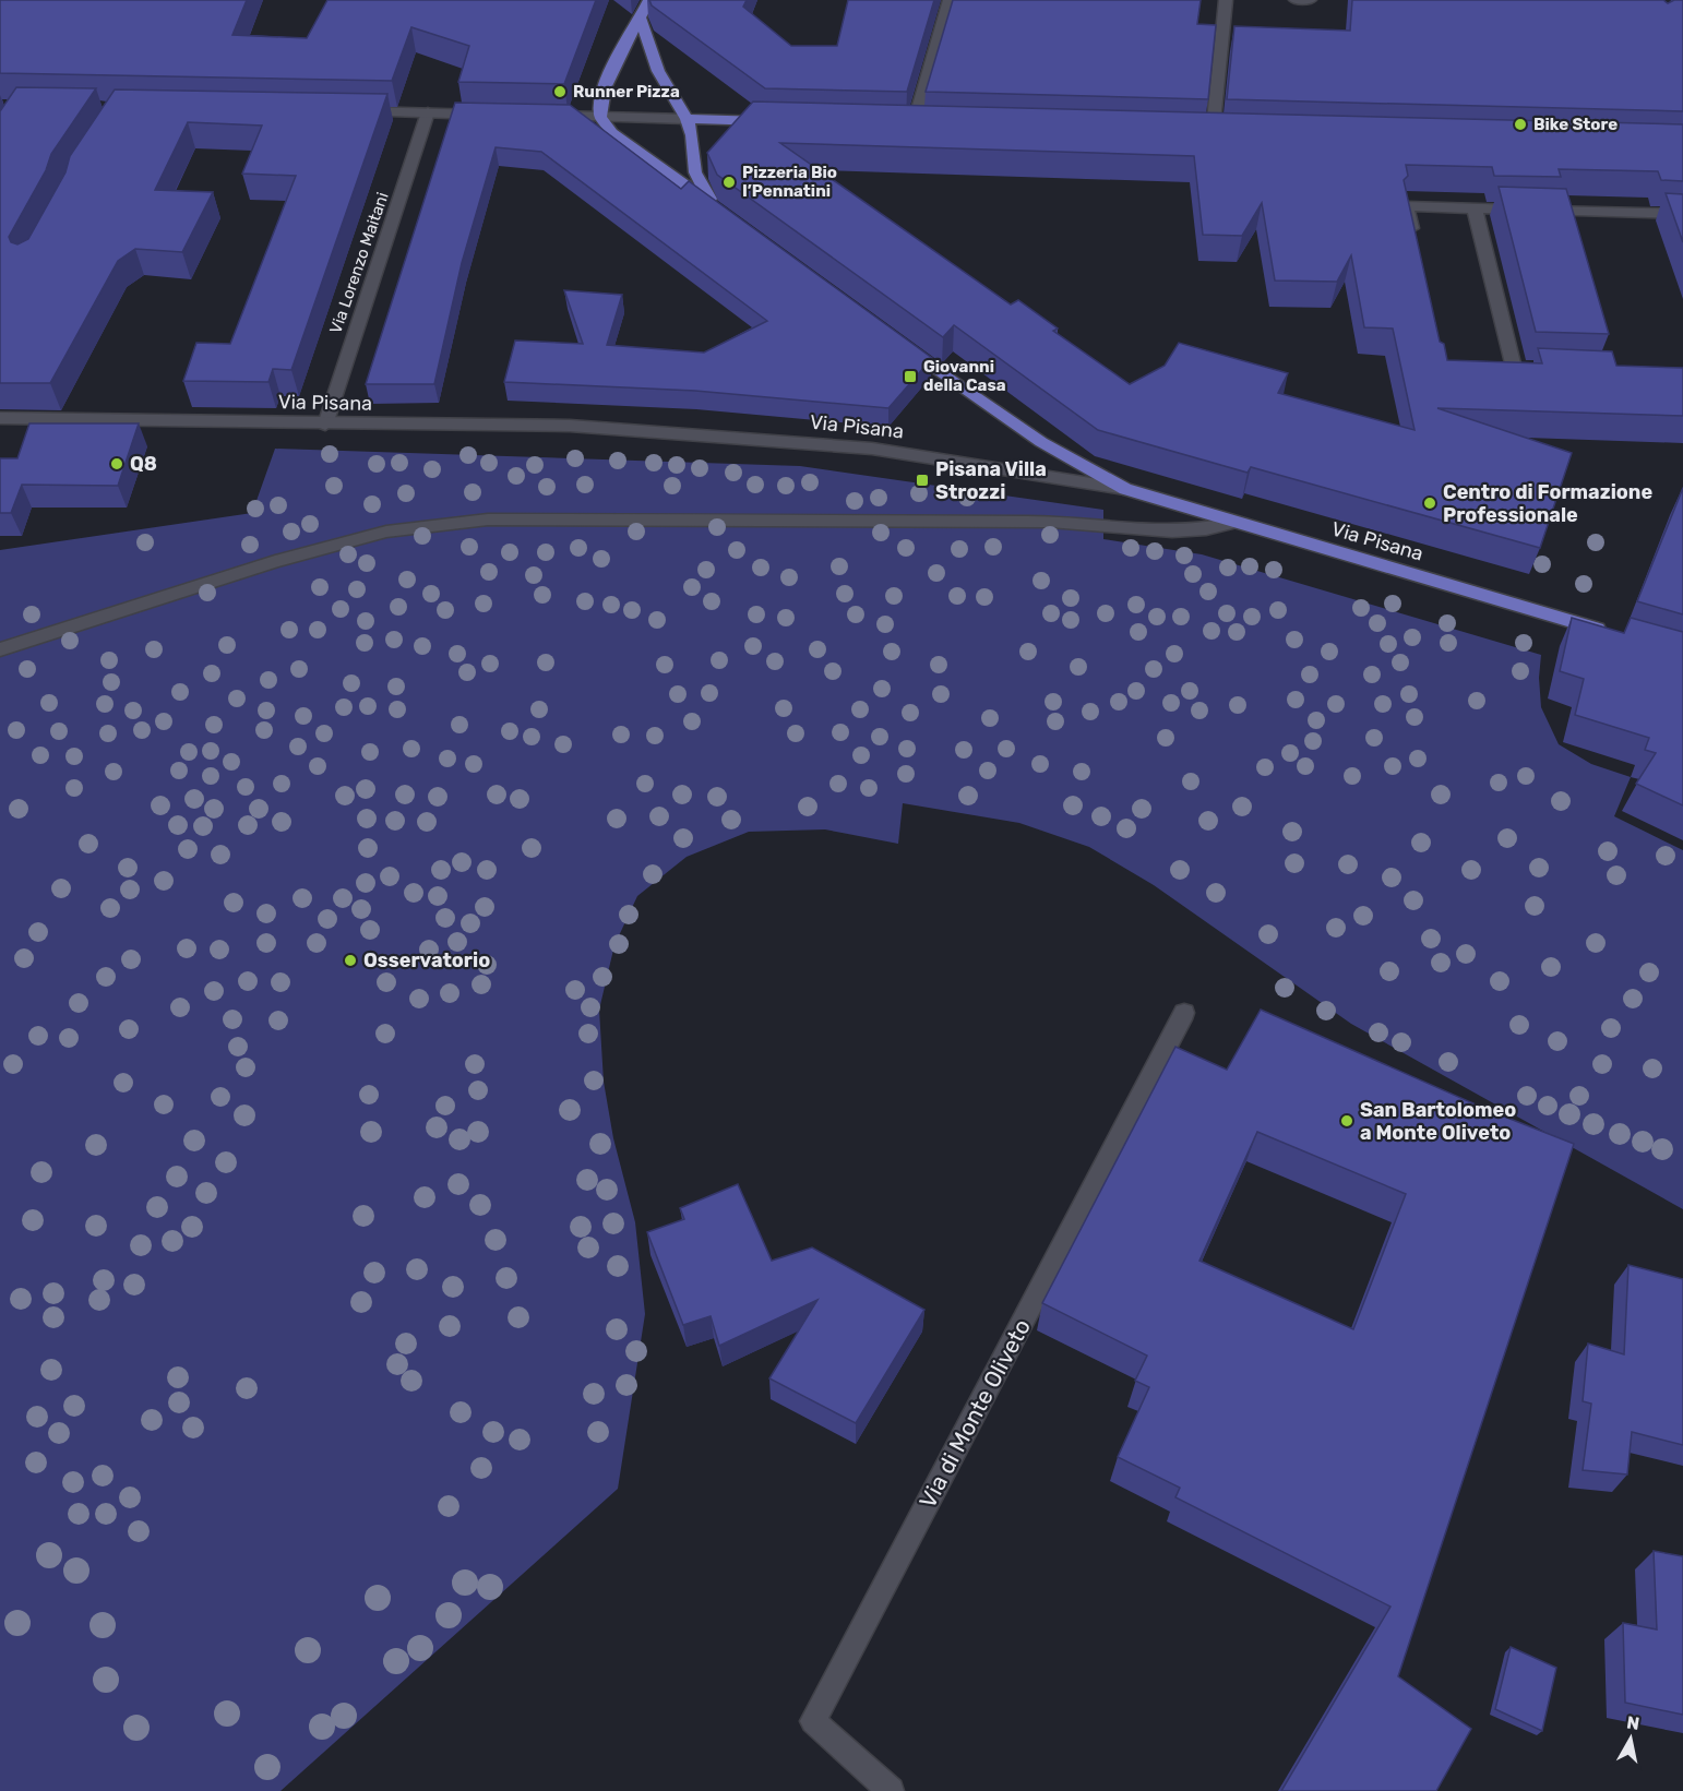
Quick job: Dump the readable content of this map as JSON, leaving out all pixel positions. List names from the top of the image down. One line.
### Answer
{"streets":{"main road":["Via Pisana"],"street":["Via Lorenzo Maitani","Via di Monte Oliveto"]},"crossings":[["Via Lorenzo Maitani","Via Pisana"]],"places":{"other":["Runner Pizza","Bike Store","Pizzeria Bio I’Pennatini","Q8","Centro di Formazione Professionale","Osservatorio","San Bartolomeo a Monte Oliveto"],"transit":["Giovanni della Casa","Pisana Villa Strozzi"]},"north":"top"}
